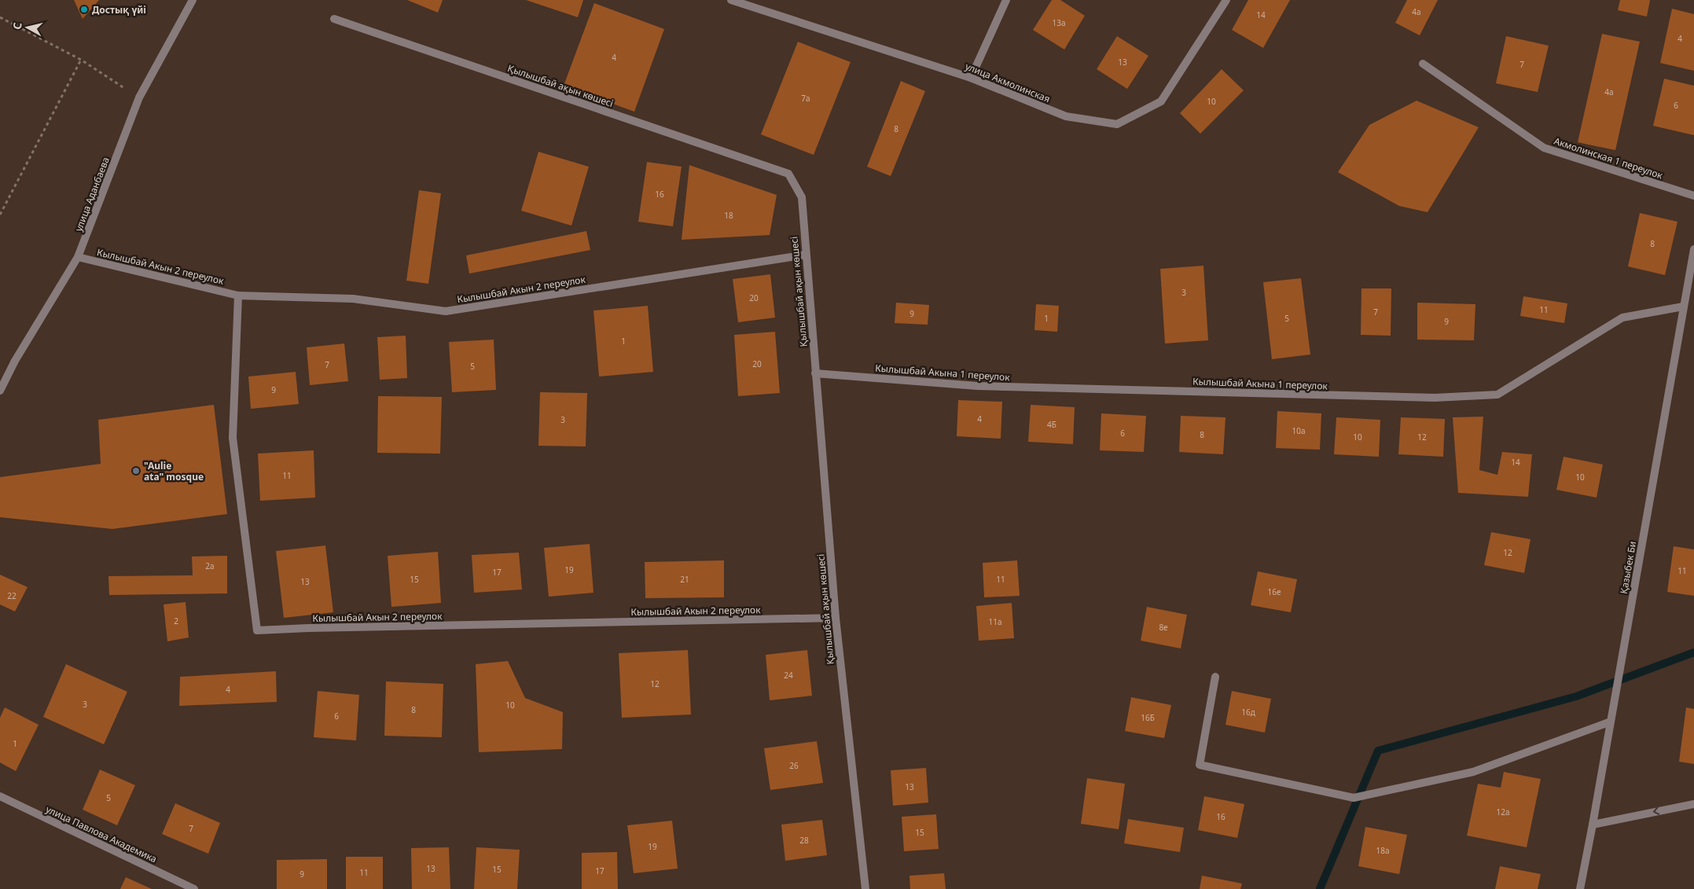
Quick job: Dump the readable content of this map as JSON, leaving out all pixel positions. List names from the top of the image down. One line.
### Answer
{"streets":{"street":["улица Акмолинская","Қылышбай ақын көшесі","Акмолинская 1 переулок","улица Аданбаева","Кылышбай Акын 2 переулок","Кылышбай Акына 1 переулок","Қазыбек Би","улица Павлова Академика"]},"crossings":[["Қылышбай ақын көшесі","Кылышбай Акын 2 переулок"],["Қылышбай ақын көшесі","Кылышбай Акына 1 переулок"],["улица Аданбаева","Кылышбай Акын 2 переулок"],["Кылышбай Акына 1 переулок","Қазыбек Би"]],"places":["Достық үйі","\"Aulie ata\" mosque"],"house_numbers":["4а","14","13а","4","4","13","7","4а","7а","10","6","8","16","18","8","3","20","11","7","9","1","5","9","1","20","7","5","9","4","3","4Б","10а","6","8","10","12","14","11","10","12","2а","19","11","17","15","21","11","13","16е","22","2","11а","8е","24","12","4","3","10","8","16д","6","16Б","1","26","13","5","12а","16","7","15","28","19","18а","13","15","17","11","9"],"north":"left"}
